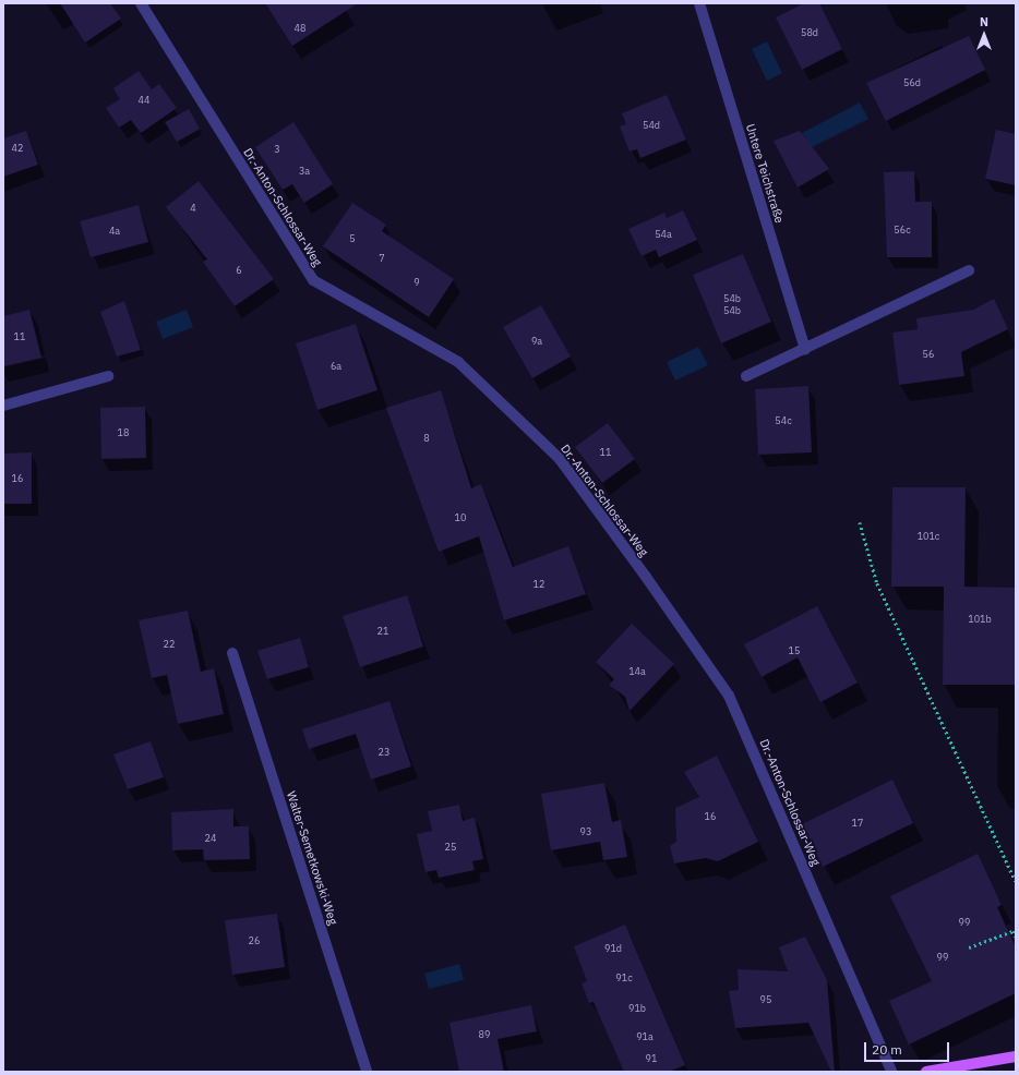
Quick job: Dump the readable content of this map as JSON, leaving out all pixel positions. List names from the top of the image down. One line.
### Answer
{"streets":{"street":["Untere Teichstraße","Dr.-Anton-Schlossar-Weg","Walter-Semetkowski-Weg"]},"house_numbers":["48","58d","56d","44","54d","42","3","3a","4","56c","4a","54a","5","7","6","9","54b","54b","11","9a","56","6a","54c","18","8","11","16","10","101c","12","101b","21","22","15","14a","23","16","17","93","24","25","99","26","91d","99","91c","95","91b","89","91a","91"],"scale_bar":"20 m","north":"top"}
